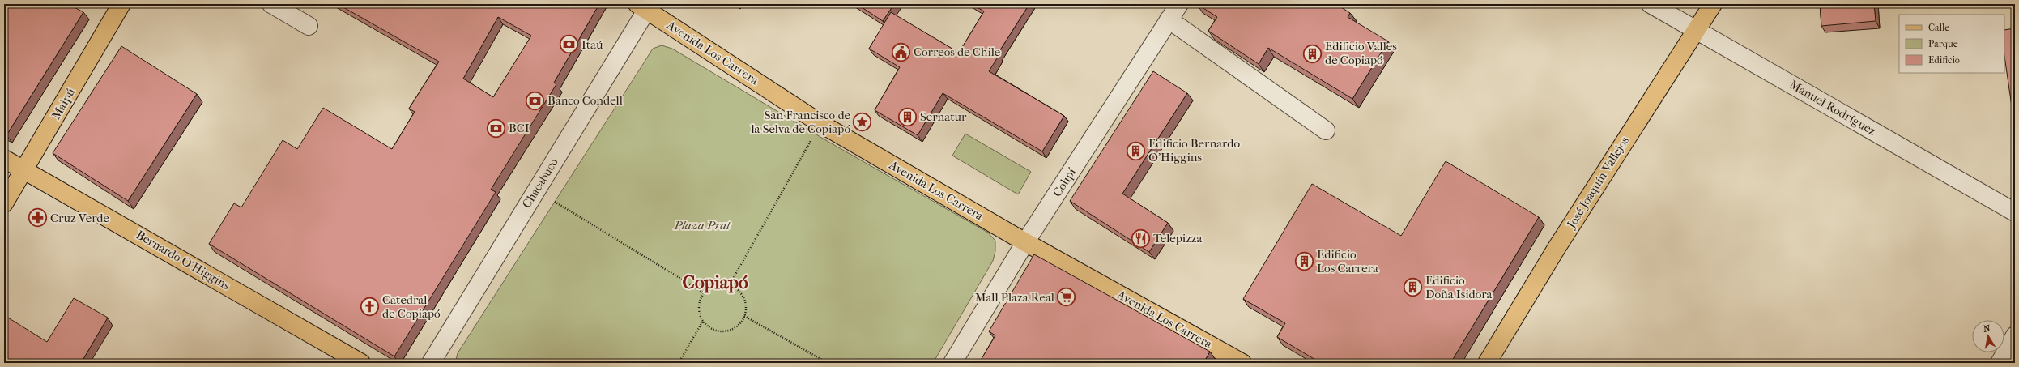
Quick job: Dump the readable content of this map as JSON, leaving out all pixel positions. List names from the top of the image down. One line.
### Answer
{"streets":{"main road":["Avenida Los Carrera","Maipú","José Joaquín Vallejos","Bernardo O'Higgins"],"street":["Manuel Rodríguez","Colipí","Chacabuco"]},"crossings":[["Avenida Los Carrera","Colipí"],["Avenida Los Carrera","Chacabuco"],["Maipú","Bernardo O'Higgins"],["Manuel Rodríguez","José Joaquín Vallejos"]],"districts":["Copiapó"],"parks":["Plaza Prat"],"places":{"bank":["Itaú","Banco Condell","BCI"],"public building":["Correos de Chile"],"building":["Edificio Valles de Copiapó","Sernatur","Edificio Bernardo O'Higgins","Edificio Los Carrera","Edificio Doña Isidora"],"place":["San Francisco de la Selva de Copiapó"],"pharmacy":["Cruz Verde"],"restaurant":["Telepizza"],"supermarket":["Mall Plaza Real"],"church":["Catedral de Copiapó"]},"legend":["Calle","Parque","Edificio"],"north":"top"}
